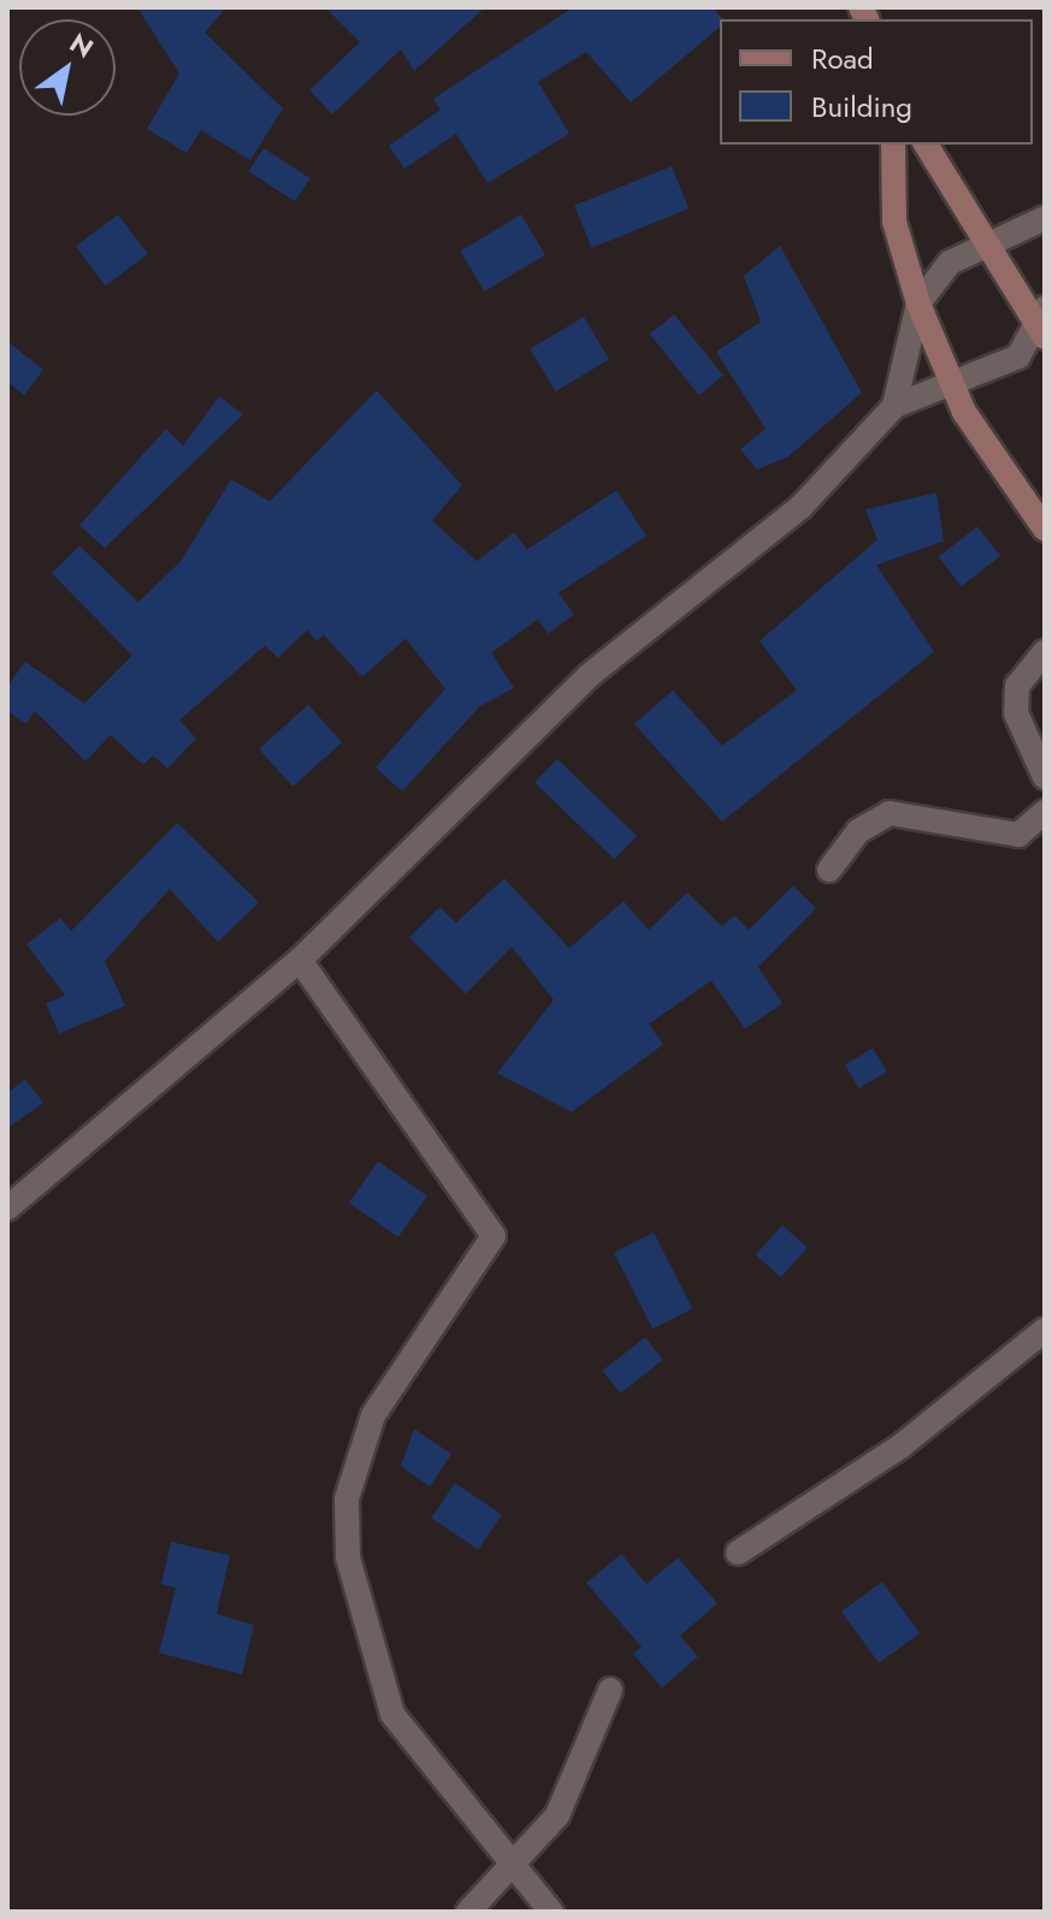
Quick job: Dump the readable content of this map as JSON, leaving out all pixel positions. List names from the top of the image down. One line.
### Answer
{"legend":["Road","Building"],"north":"top right"}
